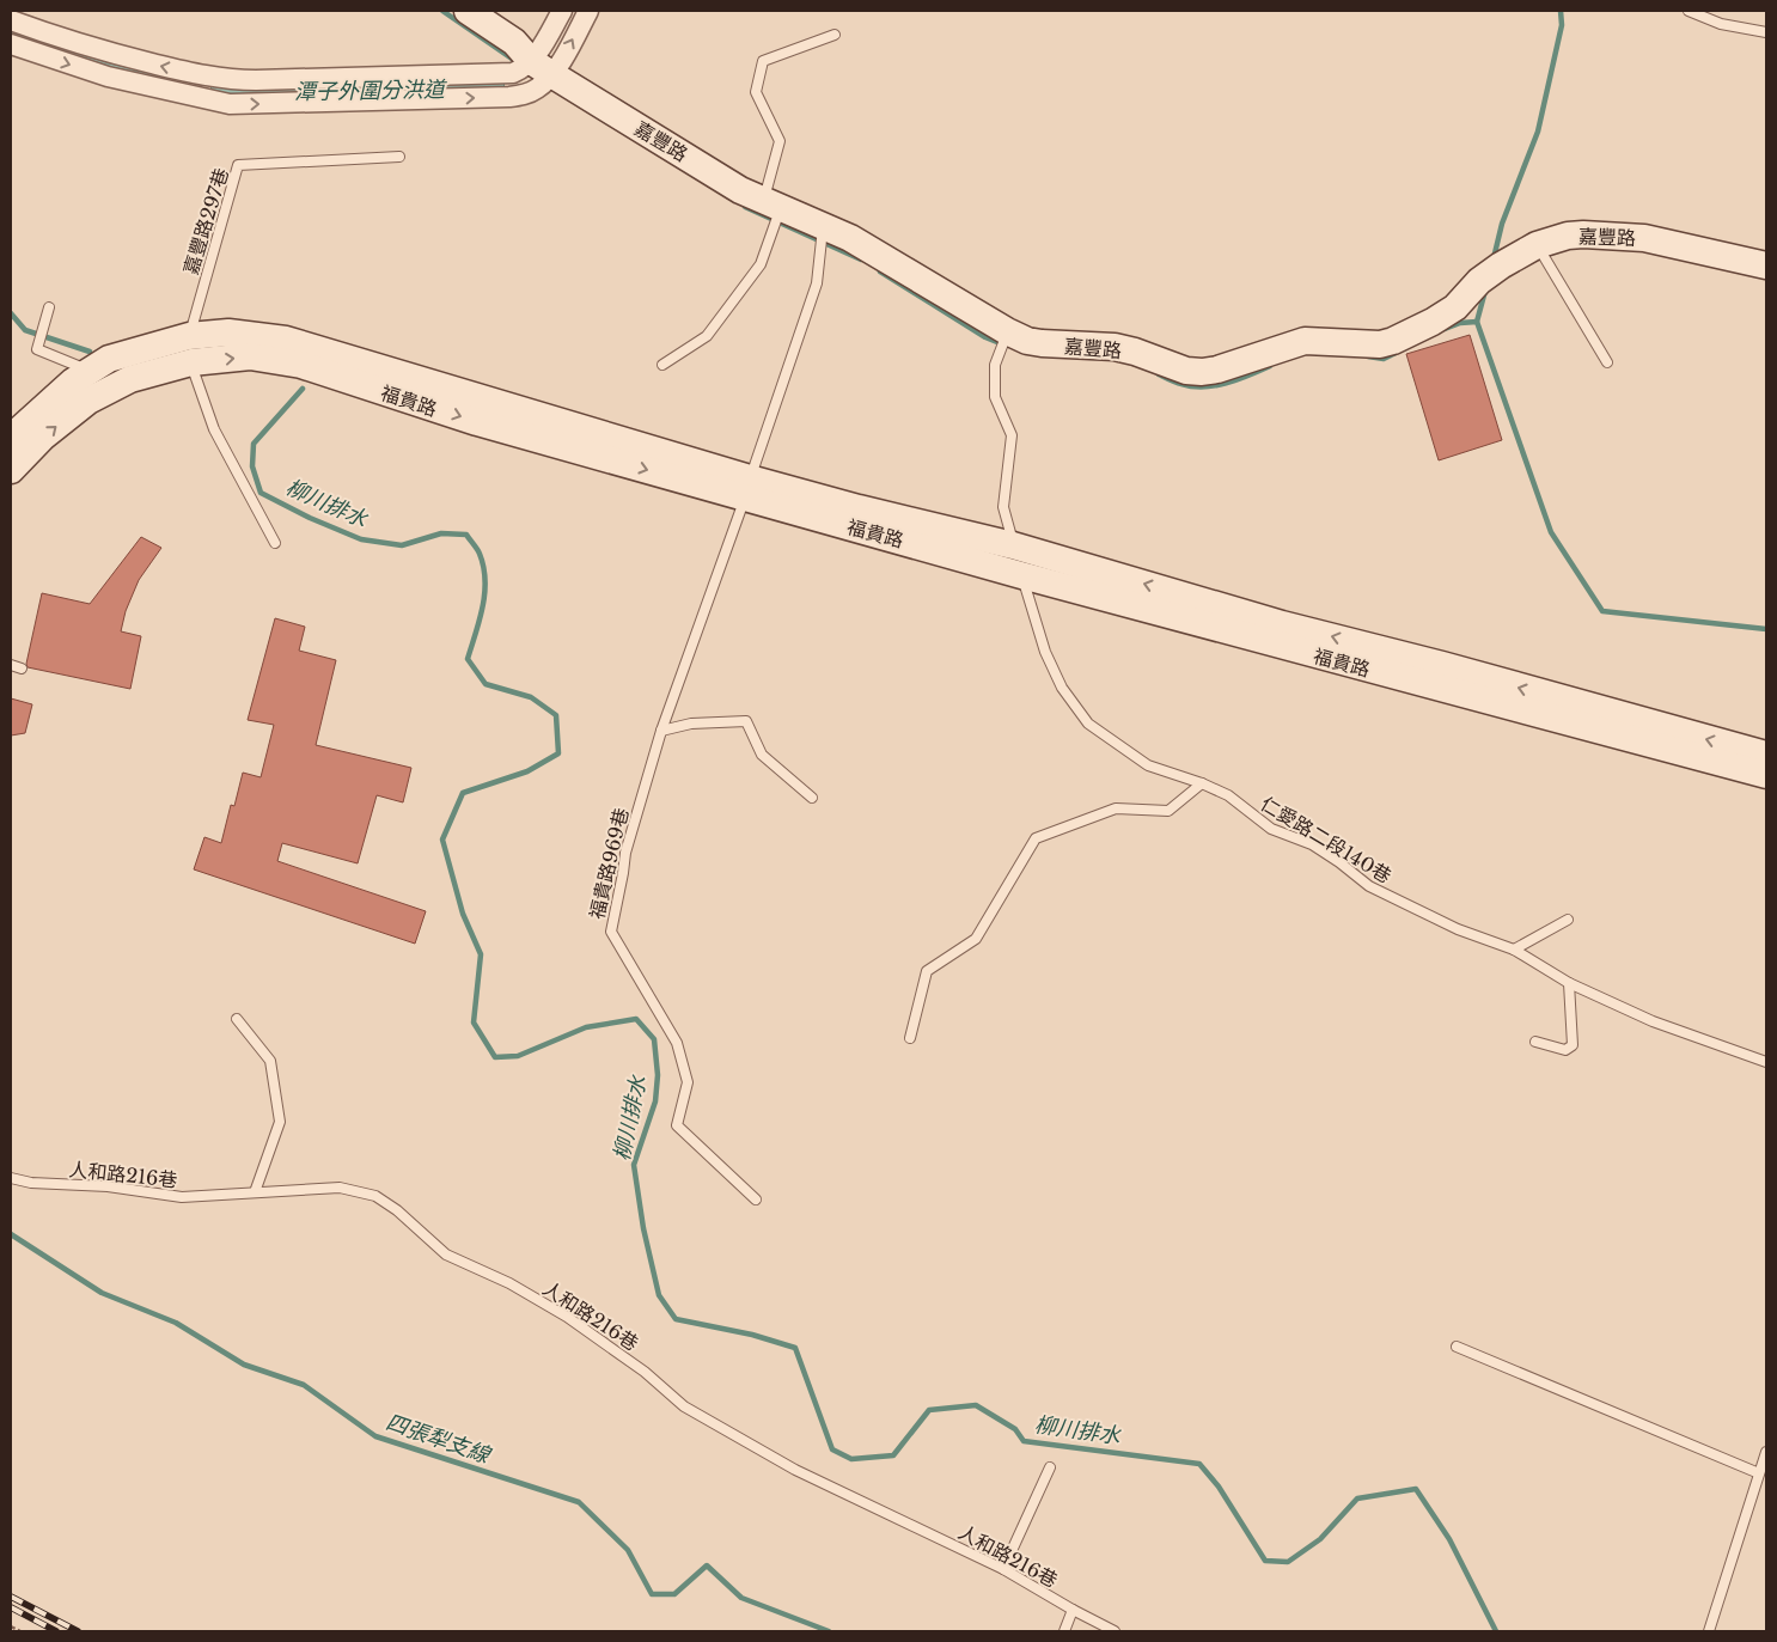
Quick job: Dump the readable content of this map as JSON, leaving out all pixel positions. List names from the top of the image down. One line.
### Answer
{"streets":{"street":["嘉豐路","福貴路"],"lane":["嘉豐路297巷","仁愛路二段140巷","福貴路969巷","人和路216巷"]},"crossings":[["嘉豐路","仁愛路二段140巷"],["嘉豐路","福貴路969巷"],["嘉豐路297巷","福貴路"],["福貴路","仁愛路二段140巷"],["福貴路","福貴路969巷"]],"water":["潭子外圍分洪道","柳川排水","四張犁支線"]}
